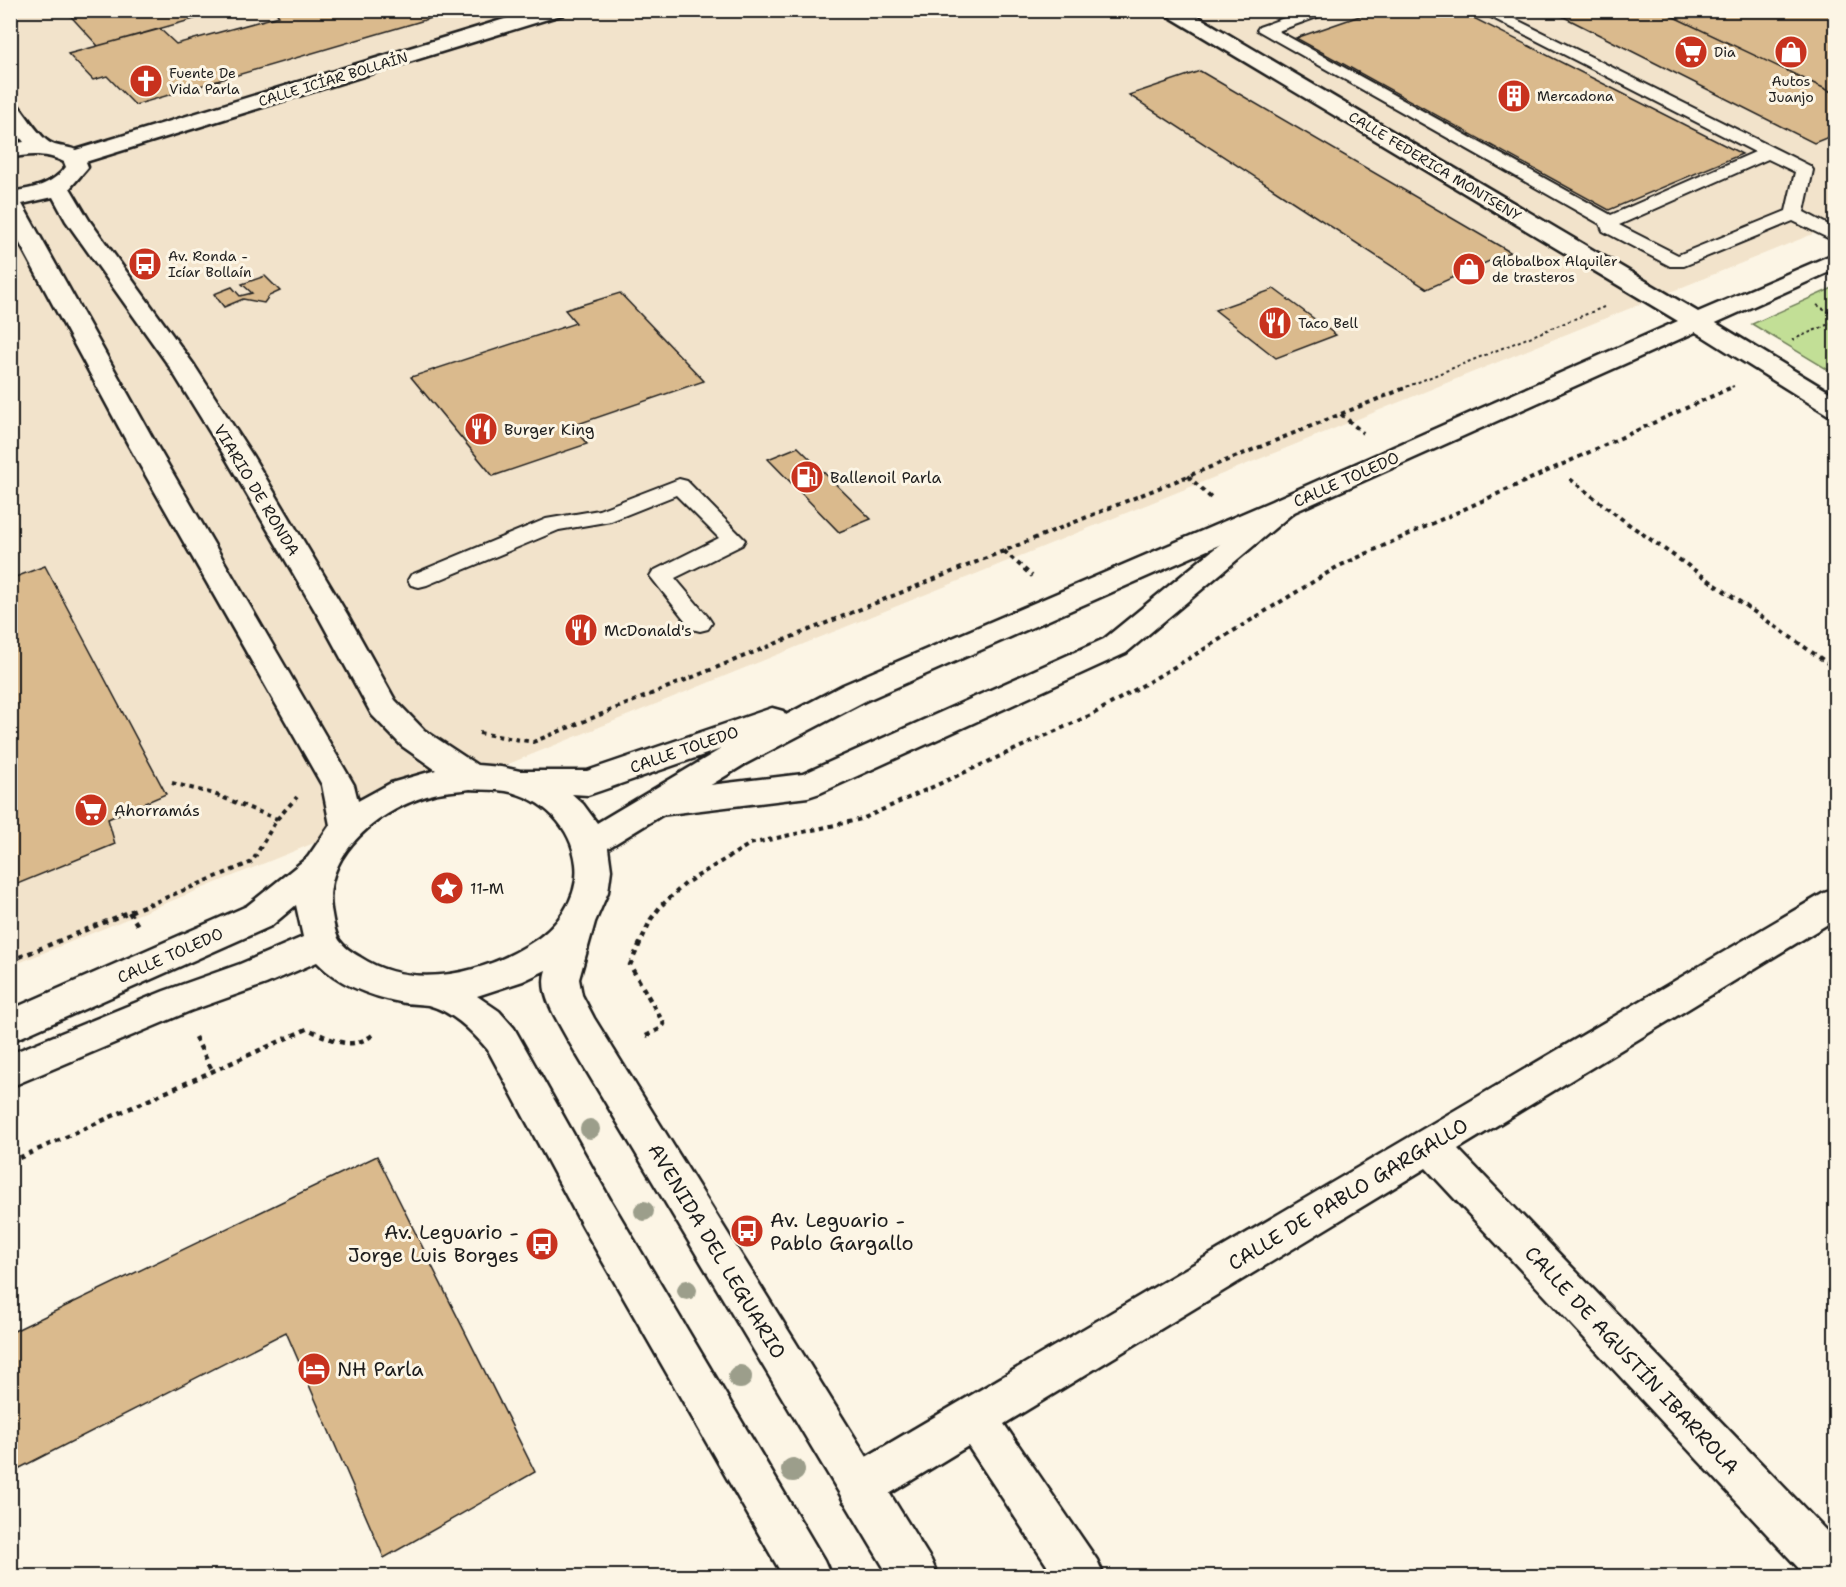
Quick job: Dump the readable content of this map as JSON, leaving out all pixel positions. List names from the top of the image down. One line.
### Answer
{"streets":{"street":["CALLE ICÍAR BOLLAÍN","CALLE FEDERICA MONTSENY","CALLE TOLEDO","VIARIO DE RONDA","CALLE DE PABLO GARGALLO","AVENIDA DEL LEGUARIO","CALLE DE AGUSTÍN IBARROLA"]},"crossings":[["CALLE FEDERICA MONTSENY","CALLE TOLEDO"],["CALLE DE PABLO GARGALLO","AVENIDA DEL LEGUARIO"],["CALLE DE PABLO GARGALLO","CALLE DE AGUSTÍN IBARROLA"]],"places":{"supermarket":["Dia","Ahorramás"],"shop":["Autos Juanjo","Globalbox Alquiler de trasteros"],"church":["Fuente De Vida Parla"],"building":["Mercadona"],"bus stop":["Av. Ronda - Icíar Bollaín","Av. Leguario - Pablo Gargallo","Av. Leguario - Jorge Luis Borges"],"restaurant":["Taco Bell","Burger King","McDonald's"],"fuel station":["Ballenoil Parla"],"place":["11-M"],"hotel":["NH Parla"]}}
